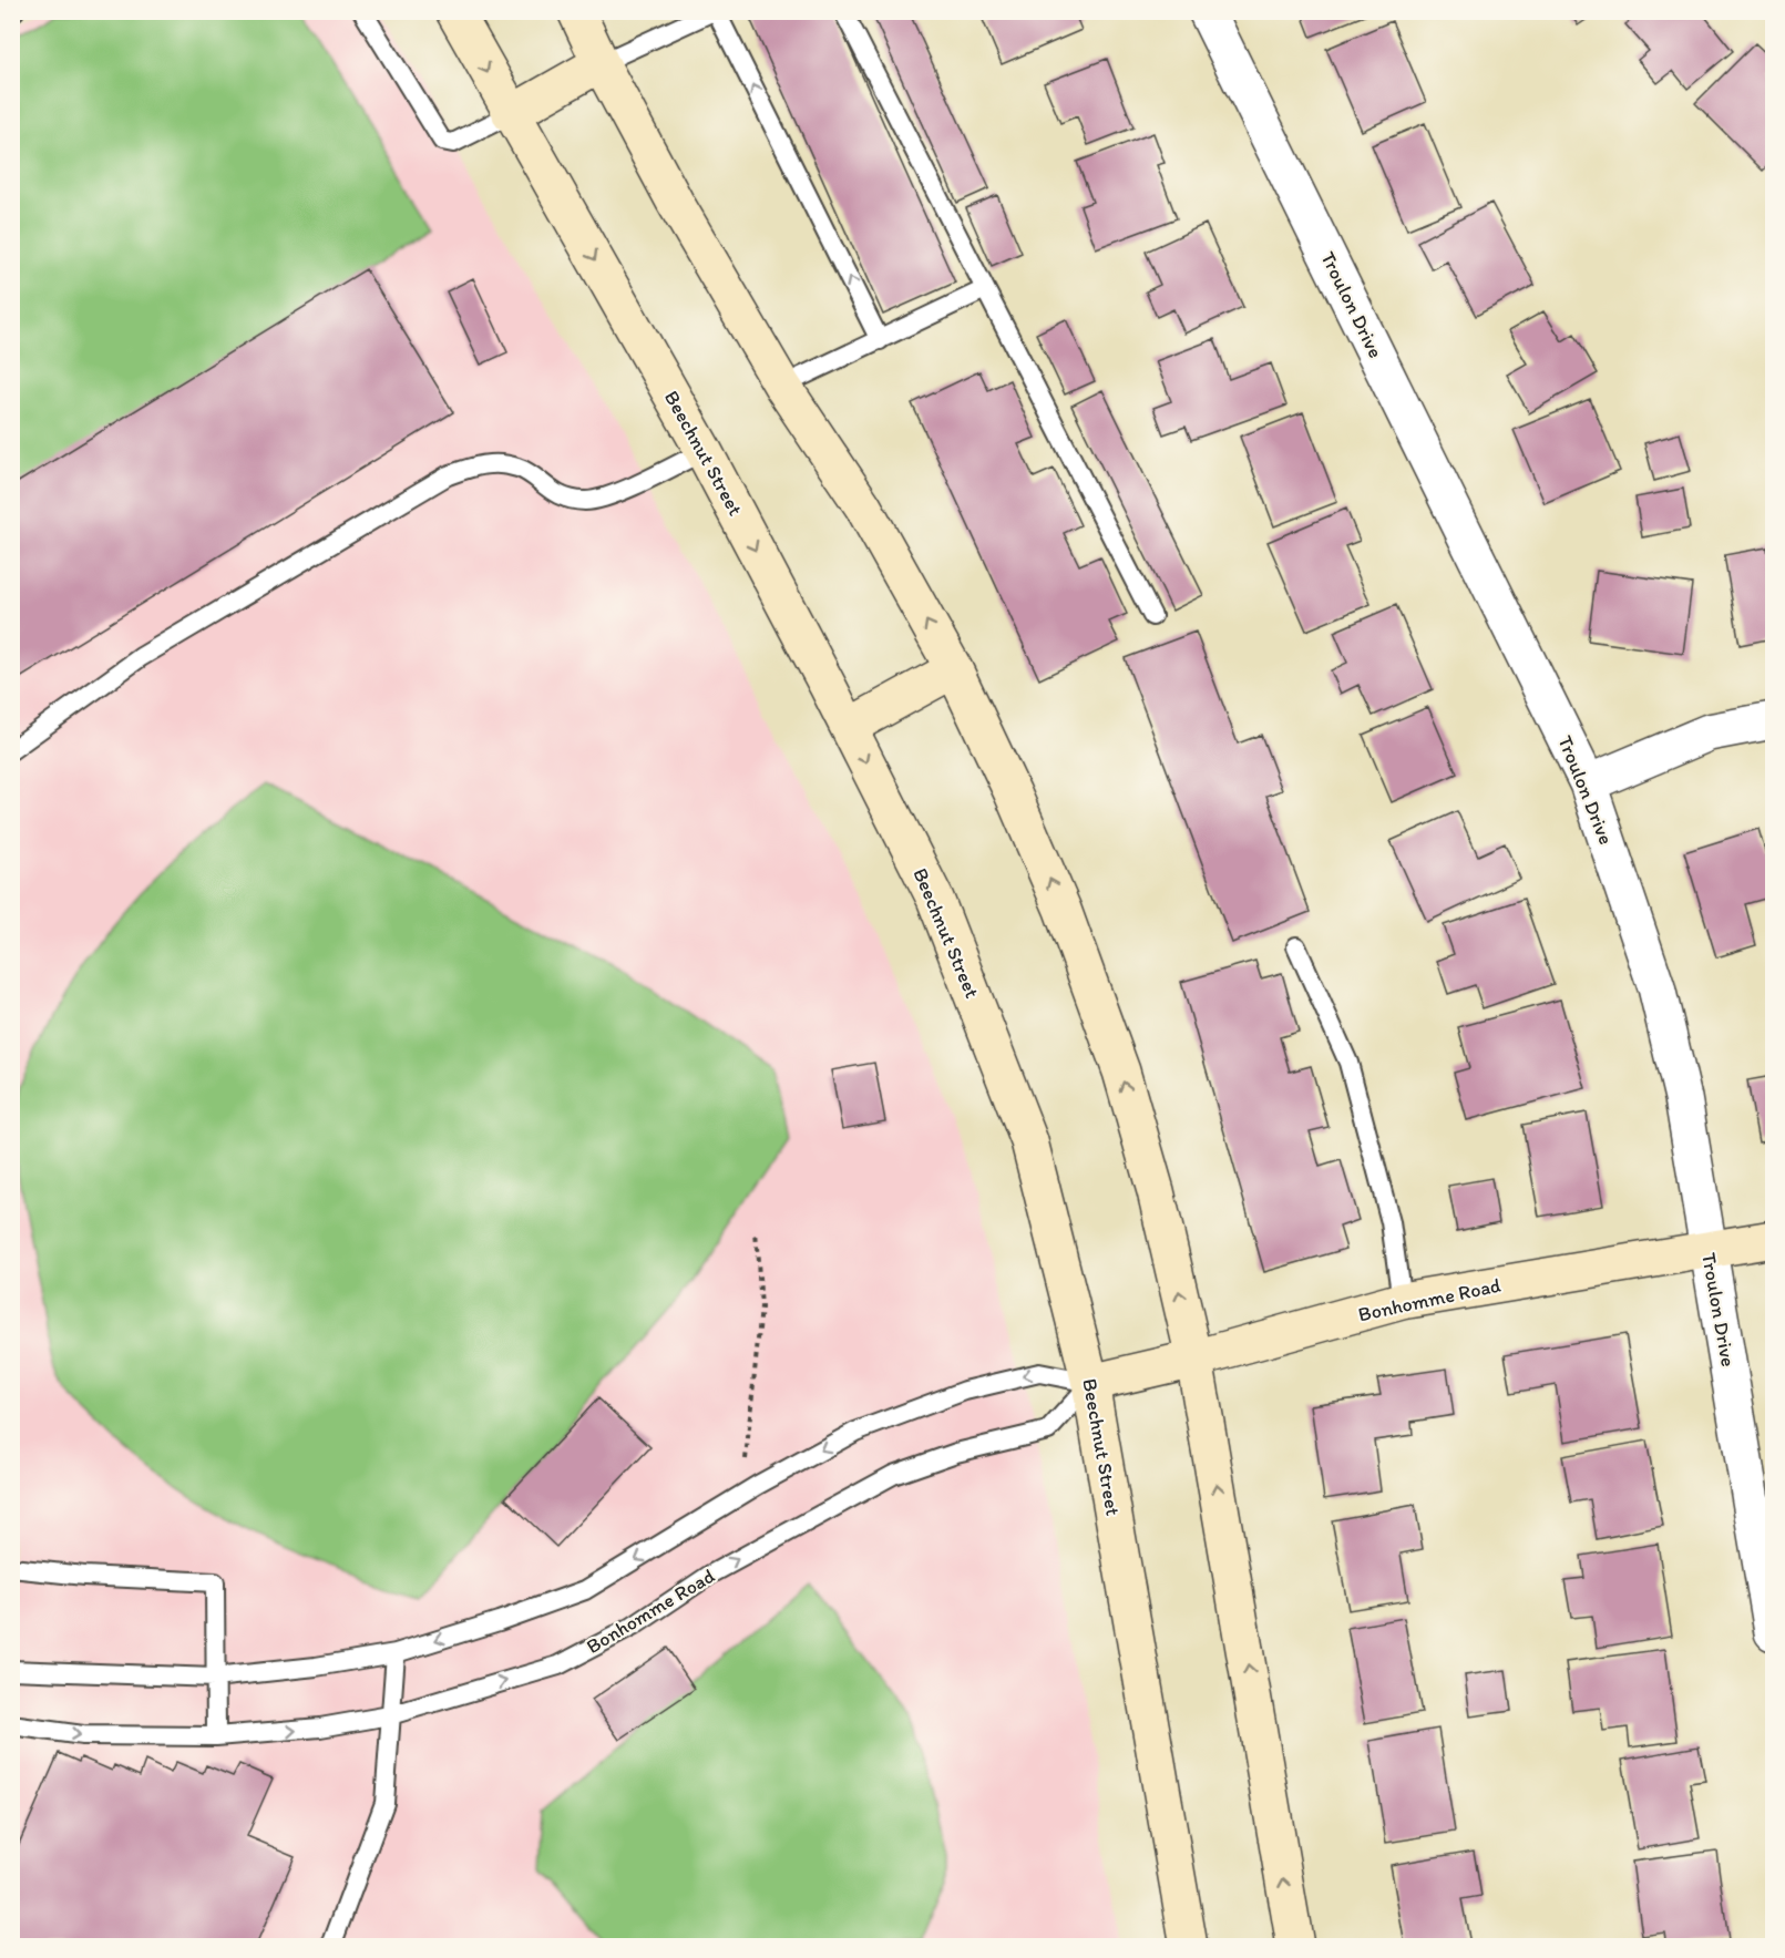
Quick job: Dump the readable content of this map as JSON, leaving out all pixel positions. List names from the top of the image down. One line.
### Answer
{"streets":{"main road":["Beechnut Street","Bonhomme Road"],"street":["Troulon Drive"]},"crossings":[["Troulon Drive","Bonhomme Road"],["Beechnut Street","Bonhomme Road"]]}
